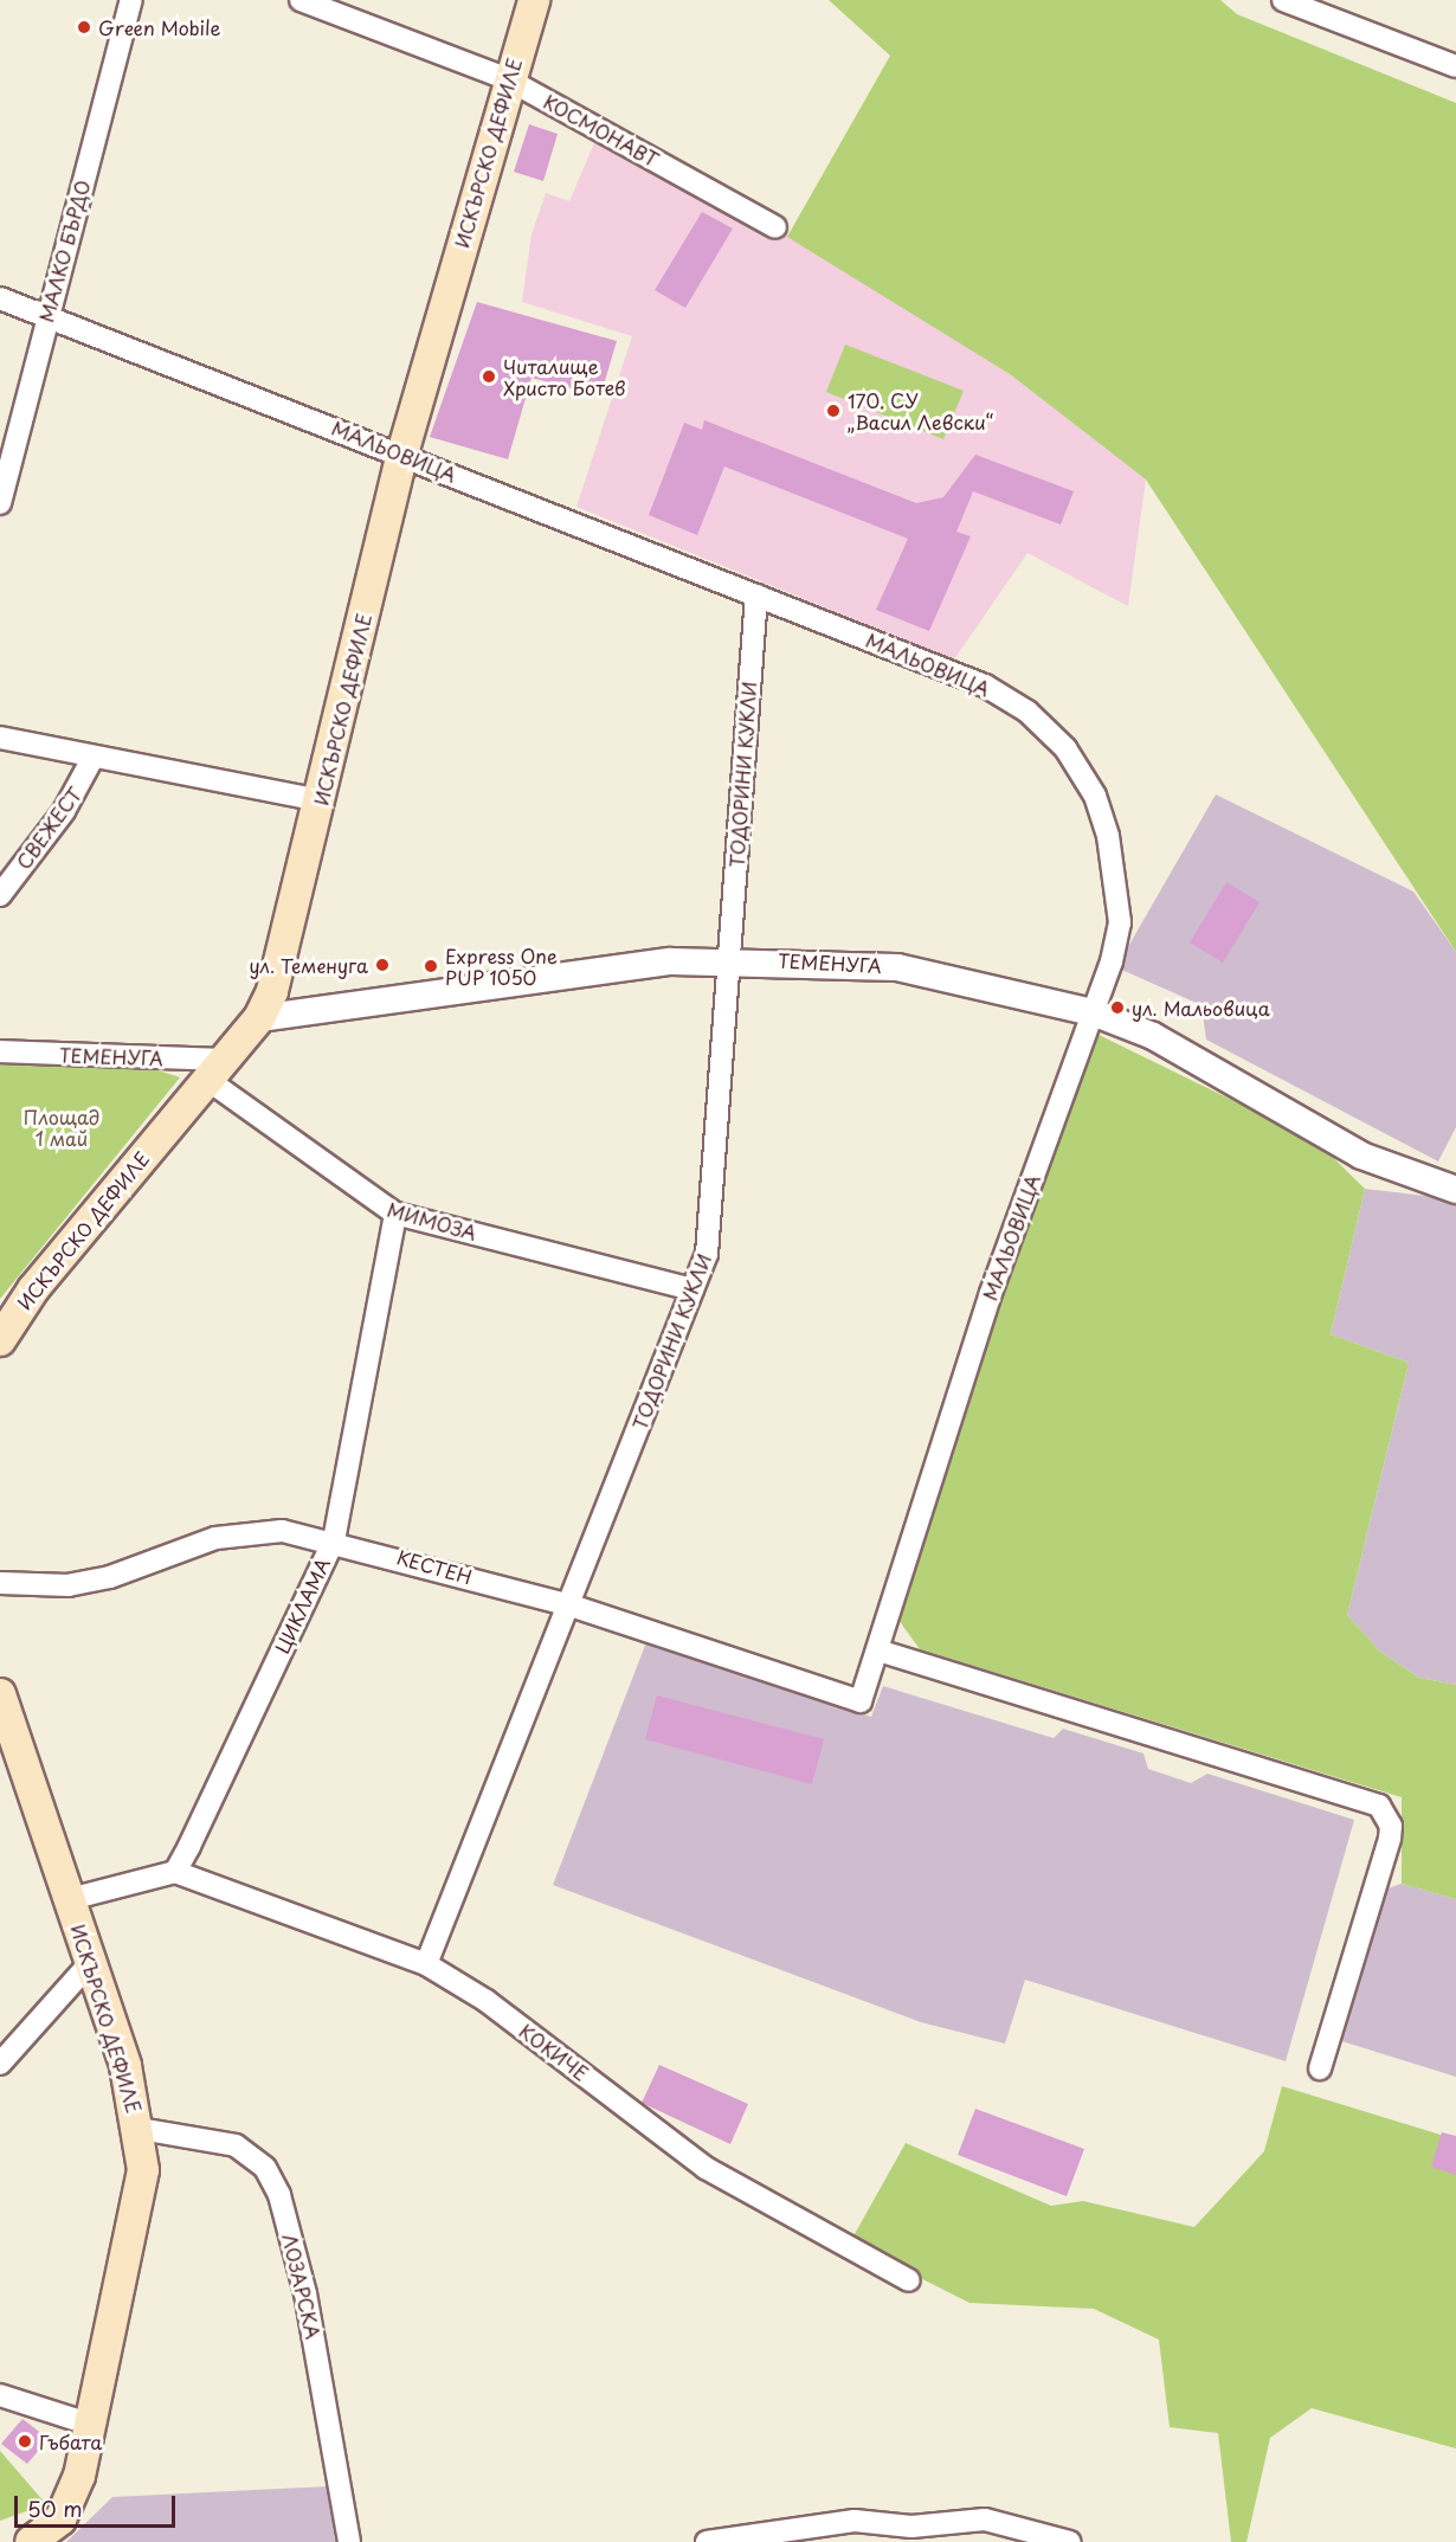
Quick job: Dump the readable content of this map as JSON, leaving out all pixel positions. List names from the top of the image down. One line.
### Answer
{"streets":{"main road":["ИСКЪРСКО ДЕФИЛЕ"],"street":["КОСМОНАВТ","МАЛКО БЪРДО","МАЛЬОВИЦА","ТОДОРИНИ КУКЛИ","СВЕЖЕСТ","ТЕМЕНУГА","МИМОЗА","КЕСТЕН","ЦИКЛАМА","КОКИЧЕ","ЛОЗАРСКА"]},"crossings":[["КОСМОНАВТ","ИСКЪРСКО ДЕФИЛЕ"],["ИСКЪРСКО ДЕФИЛЕ","МАЛЬОВИЦА"],["ИСКЪРСКО ДЕФИЛЕ","ТЕМЕНУГА"],["ИСКЪРСКО ДЕФИЛЕ","МИМОЗА"],["ИСКЪРСКО ДЕФИЛЕ","ЛОЗАРСКА"],["МАЛКО БЪРДО","МАЛЬОВИЦА"],["МАЛЬОВИЦА","ТОДОРИНИ КУКЛИ"],["МАЛЬОВИЦА","ТЕМЕНУГА"],["МАЛЬОВИЦА","КЕСТЕН"],["ТОДОРИНИ КУКЛИ","ТЕМЕНУГА"],["ТОДОРИНИ КУКЛИ","МИМОЗА"],["ТОДОРИНИ КУКЛИ","КЕСТЕН"],["ТОДОРИНИ КУКЛИ","КОКИЧЕ"],["ТЕМЕНУГА","МИМОЗА"],["МИМОЗА","ЦИКЛАМА"],["КЕСТЕН","ЦИКЛАМА"],["ЦИКЛАМА","КОКИЧЕ"]],"parks":["Площад 1 май"],"places":["Green Mobile","Читалище Христо Ботев","170. СУ „Васил Левски“","ул. Теменуга","Express One PUP 1050","ул. Мальовица","Гъбата"],"scale_bar":"50 m"}
